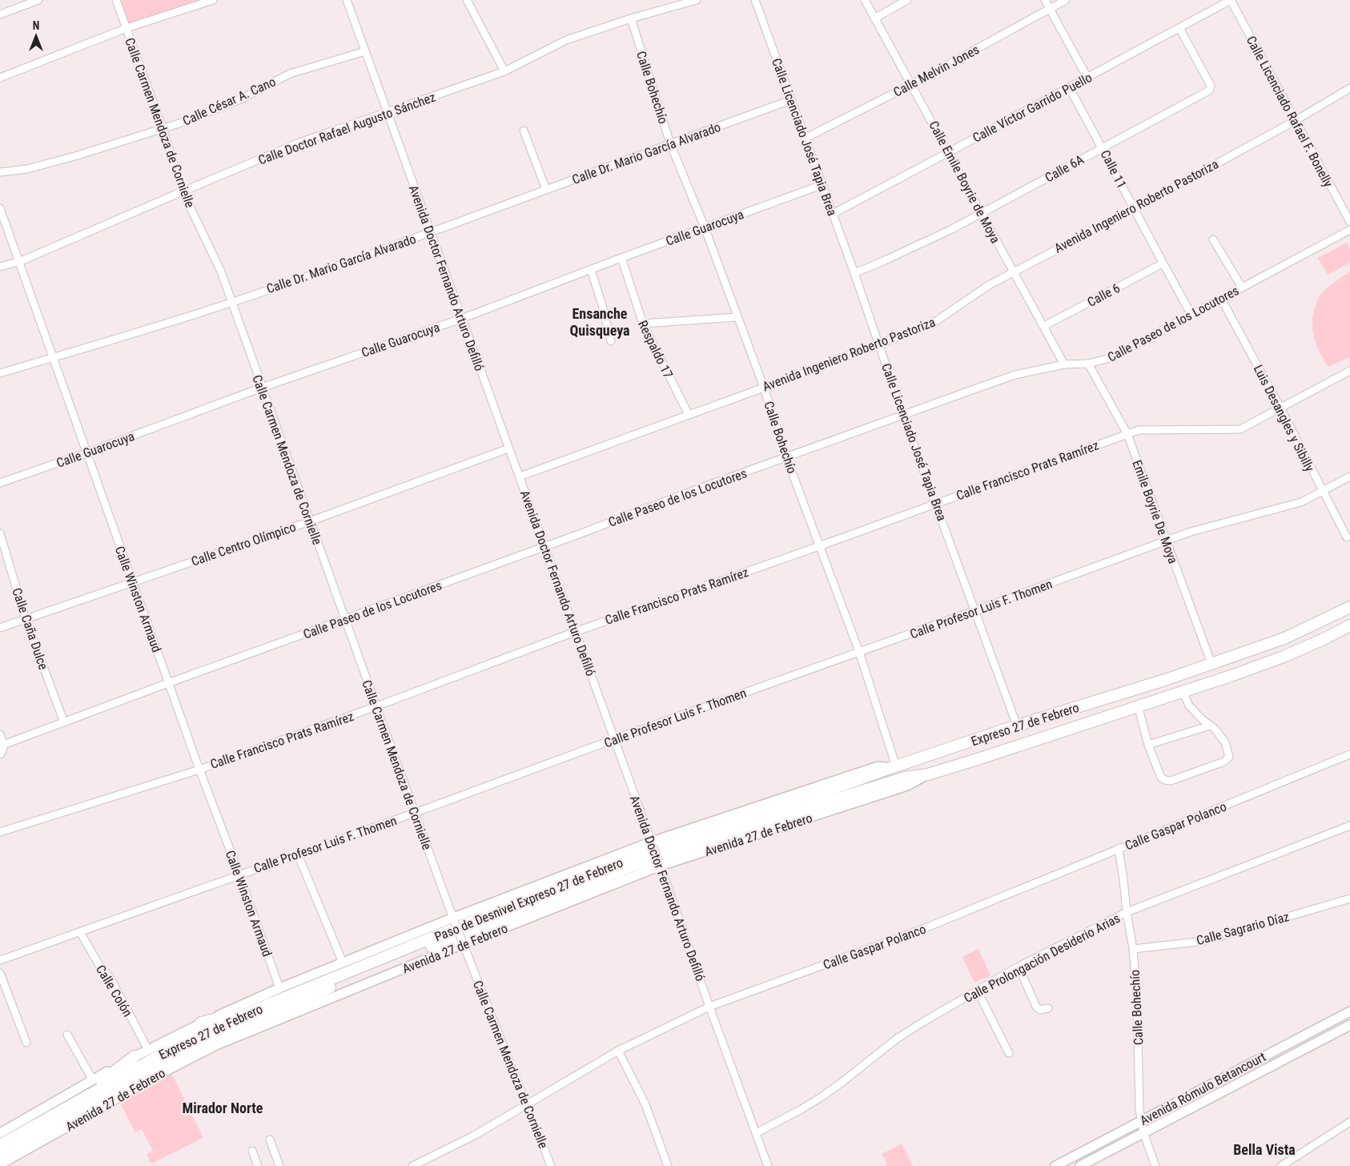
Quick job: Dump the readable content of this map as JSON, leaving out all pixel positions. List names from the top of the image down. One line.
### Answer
{"streets":{"highway":["Expreso 27 de Febrero","Paso de Desnivel Expreso 27 de Febrero"],"main road":["Avenida 27 de Febrero","Avenida Rómulo Betancourt"],"street":["Calle Melvin Jones","Calle Bohechío","Calle César A. Cano","Calle Víctor Garrido Puello","Calle Licenciado Rafael F. Bonelly","Calle Carmen Mendoza de Cornielle","Calle Doctor Rafael Augusto Sánchez","Calle Licenciado José Tapia Brea","Calle Dr. Mario García Alvarado","Calle 6A","Calle 11","Calle Emile Boyrie de Moya","Avenida Ingeniero Roberto Pastoriza","Calle Guarocuya","Avenida Doctor Fernando Arturo Defilló","Calle 6","Calle Paseo de los Locutores","Respaldo 17","Luis Desangles y Sibilly","Calle Francisco Prats Ramírez","Emile Boyrie De Moya","Calle Centro Olímpico","Calle Winston Armaud","Calle Profesor Luis F. Thomen","Calle Caña Dulce","Calle Gaspar Polanco","Calle Sagrario Díaz","Calle Prolongación Desiderio Arias","Calle Colón"]},"crossings":[["Calle Melvin Jones","Calle Licenciado José Tapia Brea"],["Calle Melvin Jones","Calle Emile Boyrie de Moya"],["Calle Bohechío","Calle Doctor Rafael Augusto Sánchez"],["Calle Bohechío","Calle Dr. Mario García Alvarado"],["Calle Bohechío","Avenida Ingeniero Roberto Pastoriza"],["Calle Bohechío","Calle Guarocuya"],["Calle Bohechío","Calle Paseo de los Locutores"],["Calle Bohechío","Calle Francisco Prats Ramírez"],["Calle Bohechío","Calle Profesor Luis F. Thomen"],["Calle Bohechío","Expreso 27 de Febrero"],["Calle Bohechío","Calle Gaspar Polanco"],["Calle Bohechío","Avenida 27 de Febrero"],["Calle Bohechío","Calle Sagrario Díaz"],["Calle Bohechío","Calle Prolongación Desiderio Arias"],["Calle Bohechío","Avenida Rómulo Betancourt"],["Calle César A. Cano","Calle Carmen Mendoza de Cornielle"],["Calle César A. Cano","Avenida Doctor Fernando Arturo Defilló"],["Calle Víctor Garrido Puello","Calle Licenciado Rafael F. Bonelly"],["Calle Víctor Garrido Puello","Calle Licenciado José Tapia Brea"],["Calle Víctor Garrido Puello","Calle 6A"],["Calle Víctor Garrido Puello","Calle 11"],["Calle Víctor Garrido Puello","Calle Emile Boyrie de Moya"],["Calle Licenciado Rafael F. Bonelly","Avenida Ingeniero Roberto Pastoriza"],["Calle Carmen Mendoza de Cornielle","Calle Doctor Rafael Augusto Sánchez"],["Calle Carmen Mendoza de Cornielle","Calle Dr. Mario García Alvarado"],["Calle Carmen Mendoza de Cornielle","Calle Guarocuya"],["Calle Carmen Mendoza de Cornielle","Calle Paseo de los Locutores"],["Calle Carmen Mendoza de Cornielle","Calle Francisco Prats Ramírez"],["Calle Carmen Mendoza de Cornielle","Calle Centro Olímpico"],["Calle Carmen Mendoza de Cornielle","Calle Profesor Luis F. Thomen"],["Calle Carmen Mendoza de Cornielle","Calle Gaspar Polanco"],["Calle Carmen Mendoza de Cornielle","Avenida 27 de Febrero"],["Calle Doctor Rafael Augusto Sánchez","Avenida Doctor Fernando Arturo Defilló"],["Calle Doctor Rafael Augusto Sánchez","Calle Winston Armaud"],["Calle Licenciado José Tapia Brea","Calle Dr. Mario García Alvarado"],["Calle Licenciado José Tapia Brea","Calle 6A"],["Calle Licenciado José Tapia Brea","Avenida Ingeniero Roberto Pastoriza"],["Calle Licenciado José Tapia Brea","Calle Guarocuya"],["Calle Licenciado José Tapia Brea","Calle Paseo de los Locutores"],["Calle Licenciado José Tapia Brea","Calle Francisco Prats Ramírez"],["Calle Licenciado José Tapia Brea","Calle Profesor Luis F. Thomen"],["Calle Licenciado José Tapia Brea","Expreso 27 de Febrero"],["Calle Dr. Mario García Alvarado","Avenida Doctor Fernando Arturo Defilló"],["Calle Dr. Mario García Alvarado","Calle Winston Armaud"],["Calle 6A","Calle 11"],["Calle 6A","Calle Emile Boyrie de Moya"],["Calle 11","Avenida Ingeniero Roberto Pastoriza"],["Calle 11","Calle 6"],["Calle 11","Calle Paseo de los Locutores"],["Calle Emile Boyrie de Moya","Avenida Ingeniero Roberto Pastoriza"],["Calle Emile Boyrie de Moya","Calle 6"],["Calle Emile Boyrie de Moya","Calle Paseo de los Locutores"],["Avenida Ingeniero Roberto Pastoriza","Avenida Doctor Fernando Arturo Defilló"],["Avenida Ingeniero Roberto Pastoriza","Respaldo 17"],["Calle Guarocuya","Avenida Doctor Fernando Arturo Defilló"],["Calle Guarocuya","Respaldo 17"],["Calle Guarocuya","Calle Winston Armaud"],["Avenida Doctor Fernando Arturo Defilló","Calle Paseo de los Locutores"],["Avenida Doctor Fernando Arturo Defilló","Calle Francisco Prats Ramírez"],["Avenida Doctor Fernando Arturo Defilló","Calle Centro Olímpico"],["Avenida Doctor Fernando Arturo Defilló","Calle Profesor Luis F. Thomen"],["Avenida Doctor Fernando Arturo Defilló","Calle Gaspar Polanco"],["Avenida Doctor Fernando Arturo Defilló","Avenida 27 de Febrero"],["Avenida Doctor Fernando Arturo Defilló","Calle Prolongación Desiderio Arias"],["Calle Paseo de los Locutores","Luis Desangles y Sibilly"],["Calle Paseo de los Locutores","Emile Boyrie De Moya"],["Calle Paseo de los Locutores","Calle Winston Armaud"],["Calle Paseo de los Locutores","Calle Caña Dulce"],["Luis Desangles y Sibilly","Calle Francisco Prats Ramírez"],["Luis Desangles y Sibilly","Calle Profesor Luis F. Thomen"],["Calle Francisco Prats Ramírez","Emile Boyrie De Moya"],["Calle Francisco Prats Ramírez","Calle Winston Armaud"],["Emile Boyrie De Moya","Calle Profesor Luis F. Thomen"],["Emile Boyrie De Moya","Expreso 27 de Febrero"],["Calle Centro Olímpico","Calle Winston Armaud"],["Calle Centro Olímpico","Calle Caña Dulce"],["Calle Winston Armaud","Calle Profesor Luis F. Thomen"],["Calle Winston Armaud","Avenida 27 de Febrero"],["Calle Profesor Luis F. Thomen","Calle Colón"],["Expreso 27 de Febrero","Avenida 27 de Febrero"],["Expreso 27 de Febrero","Paso de Desnivel Expreso 27 de Febrero"],["Avenida 27 de Febrero","Calle Colón"]],"districts":["Ensanche Quisqueya","Mirador Norte","Bella Vista"],"north":"top"}
